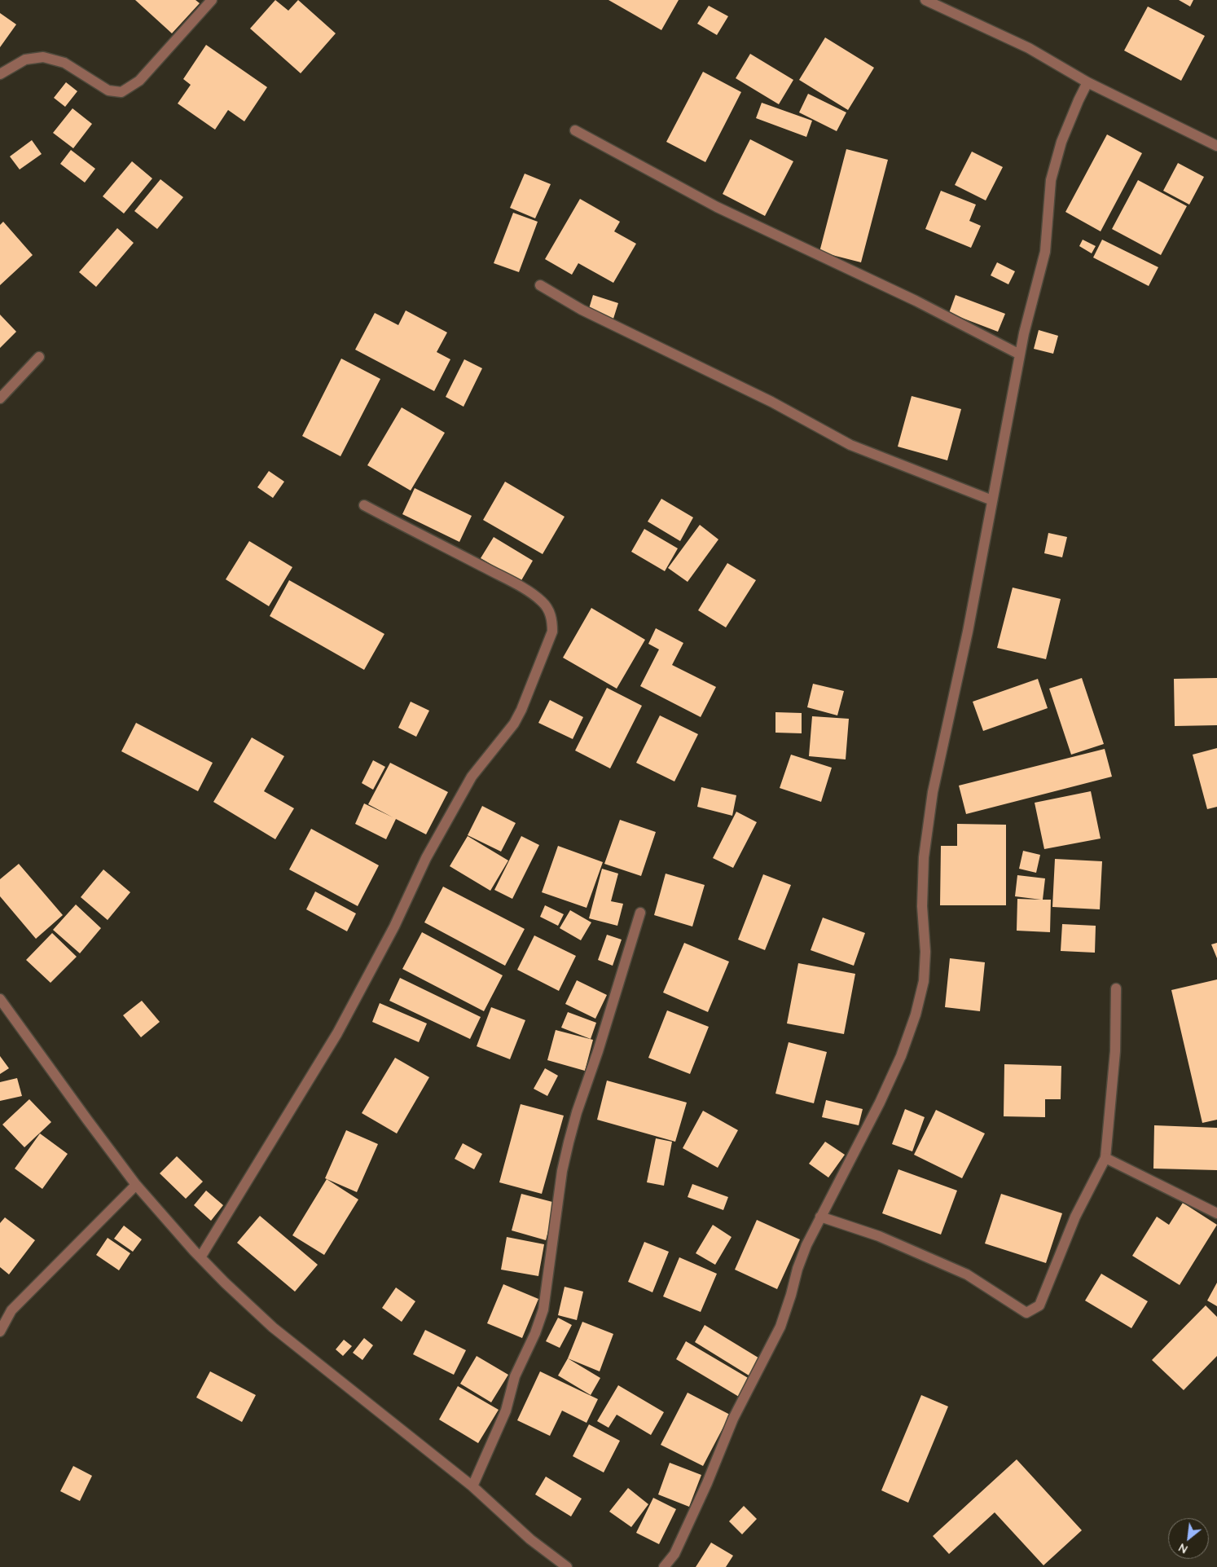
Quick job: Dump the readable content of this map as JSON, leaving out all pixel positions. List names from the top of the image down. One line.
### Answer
{"north":"bottom left"}
